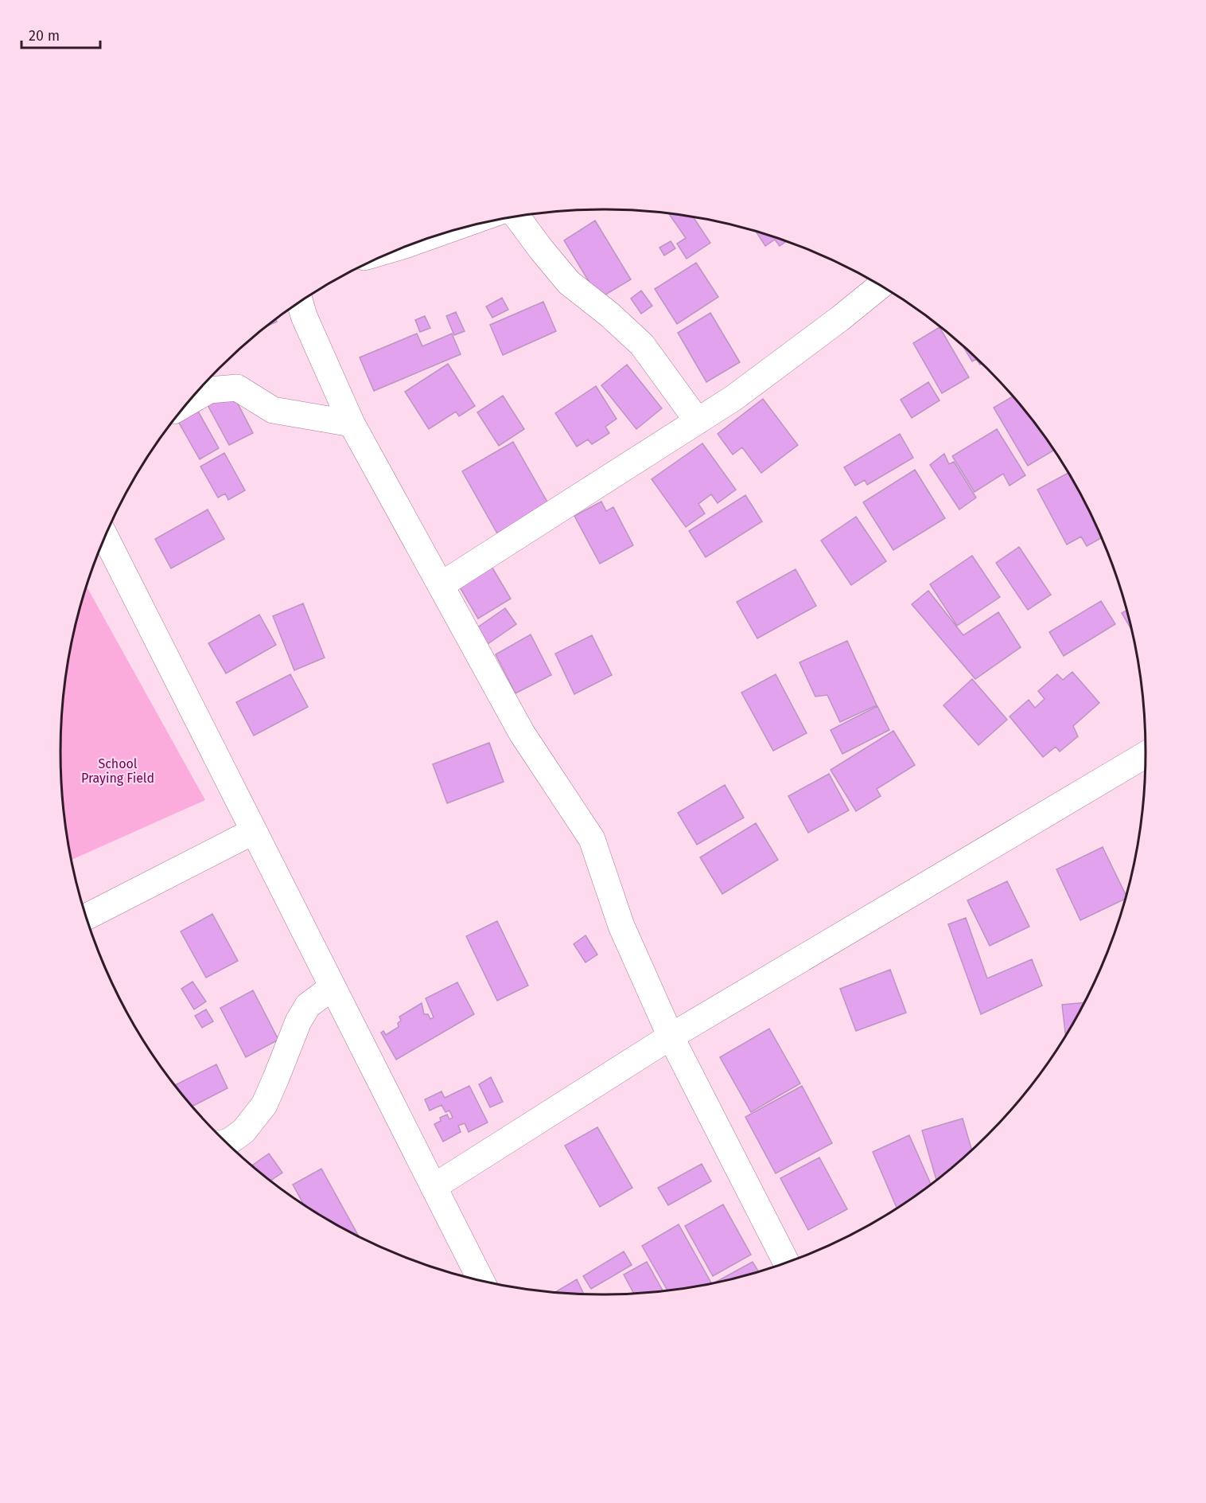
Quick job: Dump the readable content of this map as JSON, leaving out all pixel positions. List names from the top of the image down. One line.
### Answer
{"parks":["School Praying Field"],"scale_bar":"20 m"}
